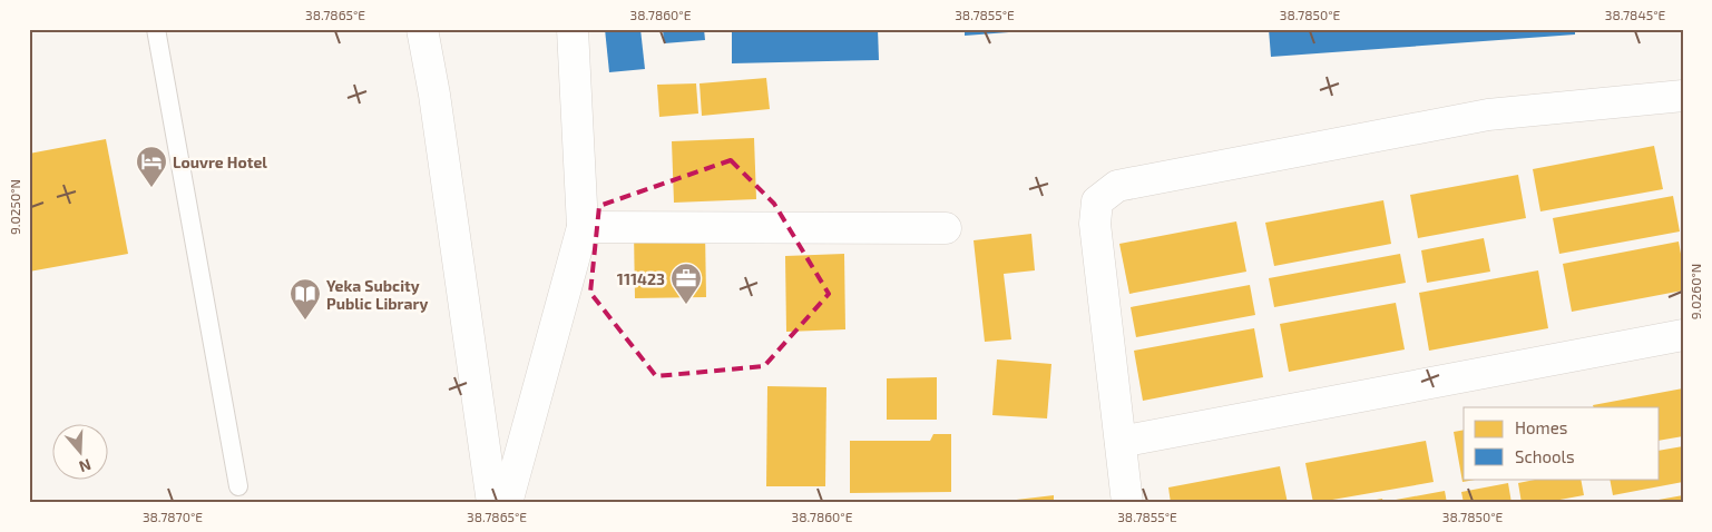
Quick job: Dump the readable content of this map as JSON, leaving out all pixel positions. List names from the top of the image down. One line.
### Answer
{"places":{"hotel":["Louvre Hotel"],"office":["111423"],"library":["Yeka Subcity Public Library"]},"legend":["Homes","Schools"],"north":"bottom","coordinates":["38.7865°E","38.7860°E","38.7855°E","38.7850°E","38.7845°E","9.0250°N","9.0260°N","38.7870°E"]}
